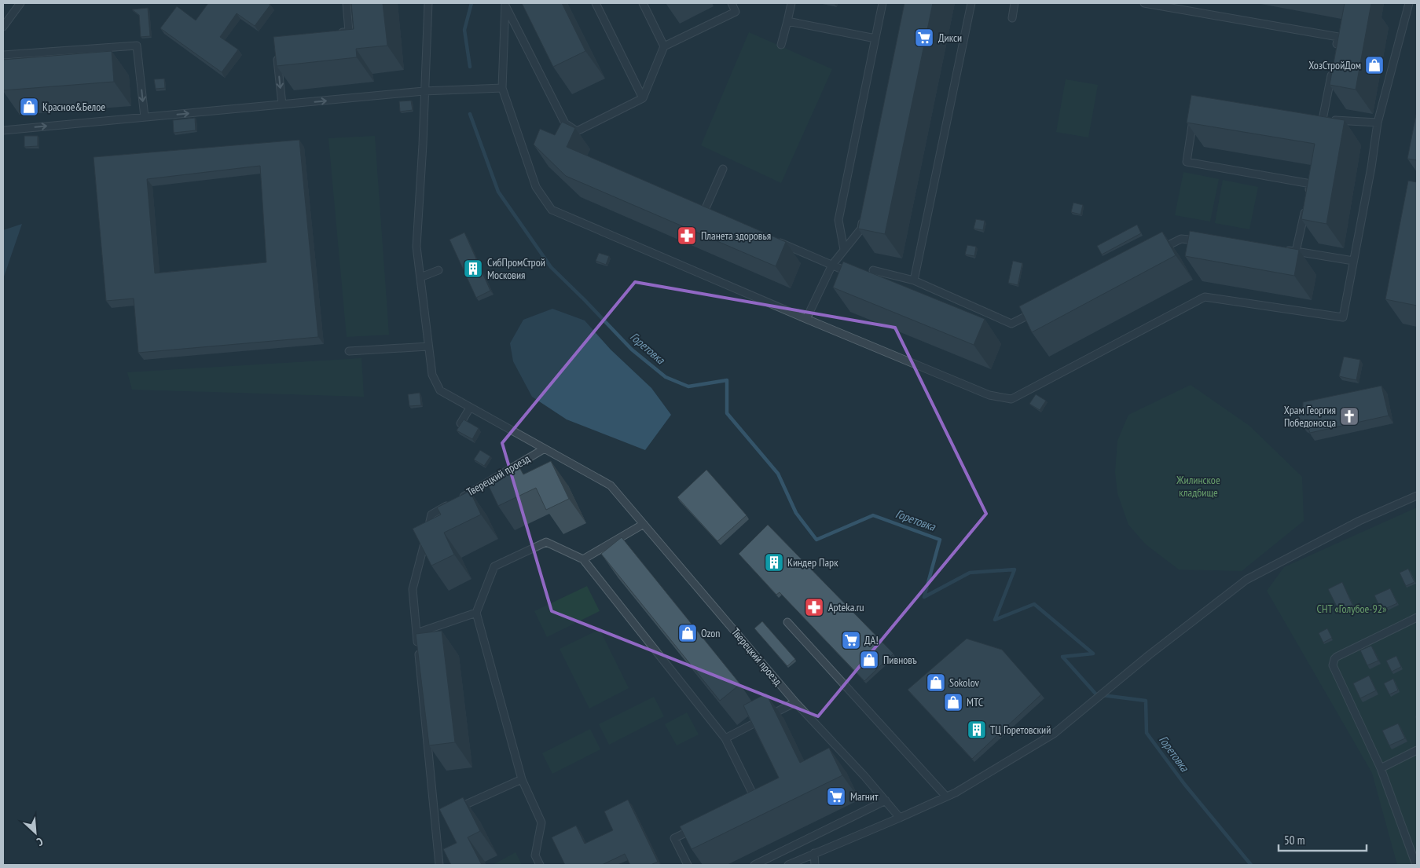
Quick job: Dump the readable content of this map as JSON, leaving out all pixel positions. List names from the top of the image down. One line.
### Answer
{"streets":{"lane":["Тверецкий проезд"]},"water":["Горетовка"],"parks":["Жилинское кладбище","СНТ «Голубое-92»"],"places":{"supermarket":["Дикси","ДА!","Магнит"],"shop":["ХозСтройДом","Красное&Белое","Ozon","Пивновъ","Sokolov","МТС"],"pharmacy":["Планета здоровья","Apteka.ru"],"building":["СибПромСтрой Московия","Киндер Парк","ТЦ Горетовский"],"church":["Храм Георгия Победоносца"]},"scale_bar":"50 m","north":"bottom right"}
